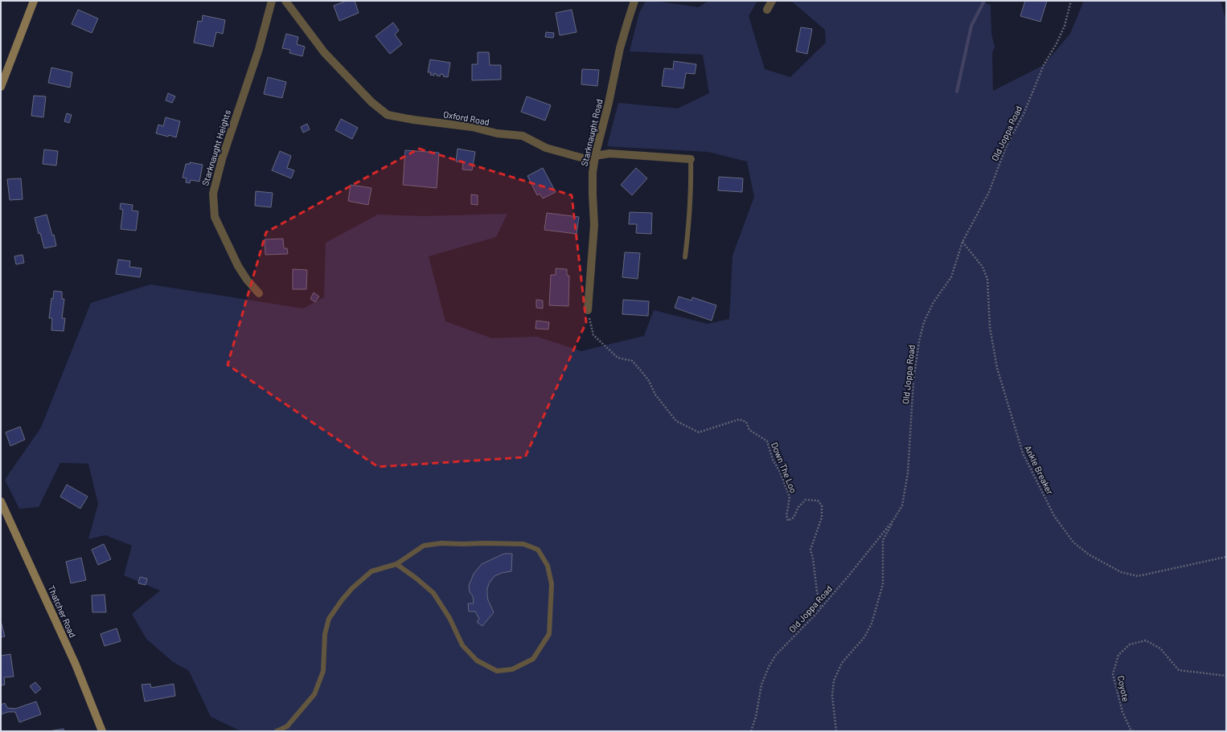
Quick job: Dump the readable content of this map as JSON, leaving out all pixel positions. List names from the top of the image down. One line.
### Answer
{"streets":{"main road":["Thatcher Road"],"street":["Oxford Road","Starknaught Road","Starknaught Heights"],"path":["Old Joppa Road","Down The Loo","Ankle Breaker","Coyote"]},"crossings":[["Oxford Road","Starknaught Road"],["Starknaught Road","Down The Loo"],["Old Joppa Road","Down The Loo"],["Old Joppa Road","Ankle Breaker"]]}
